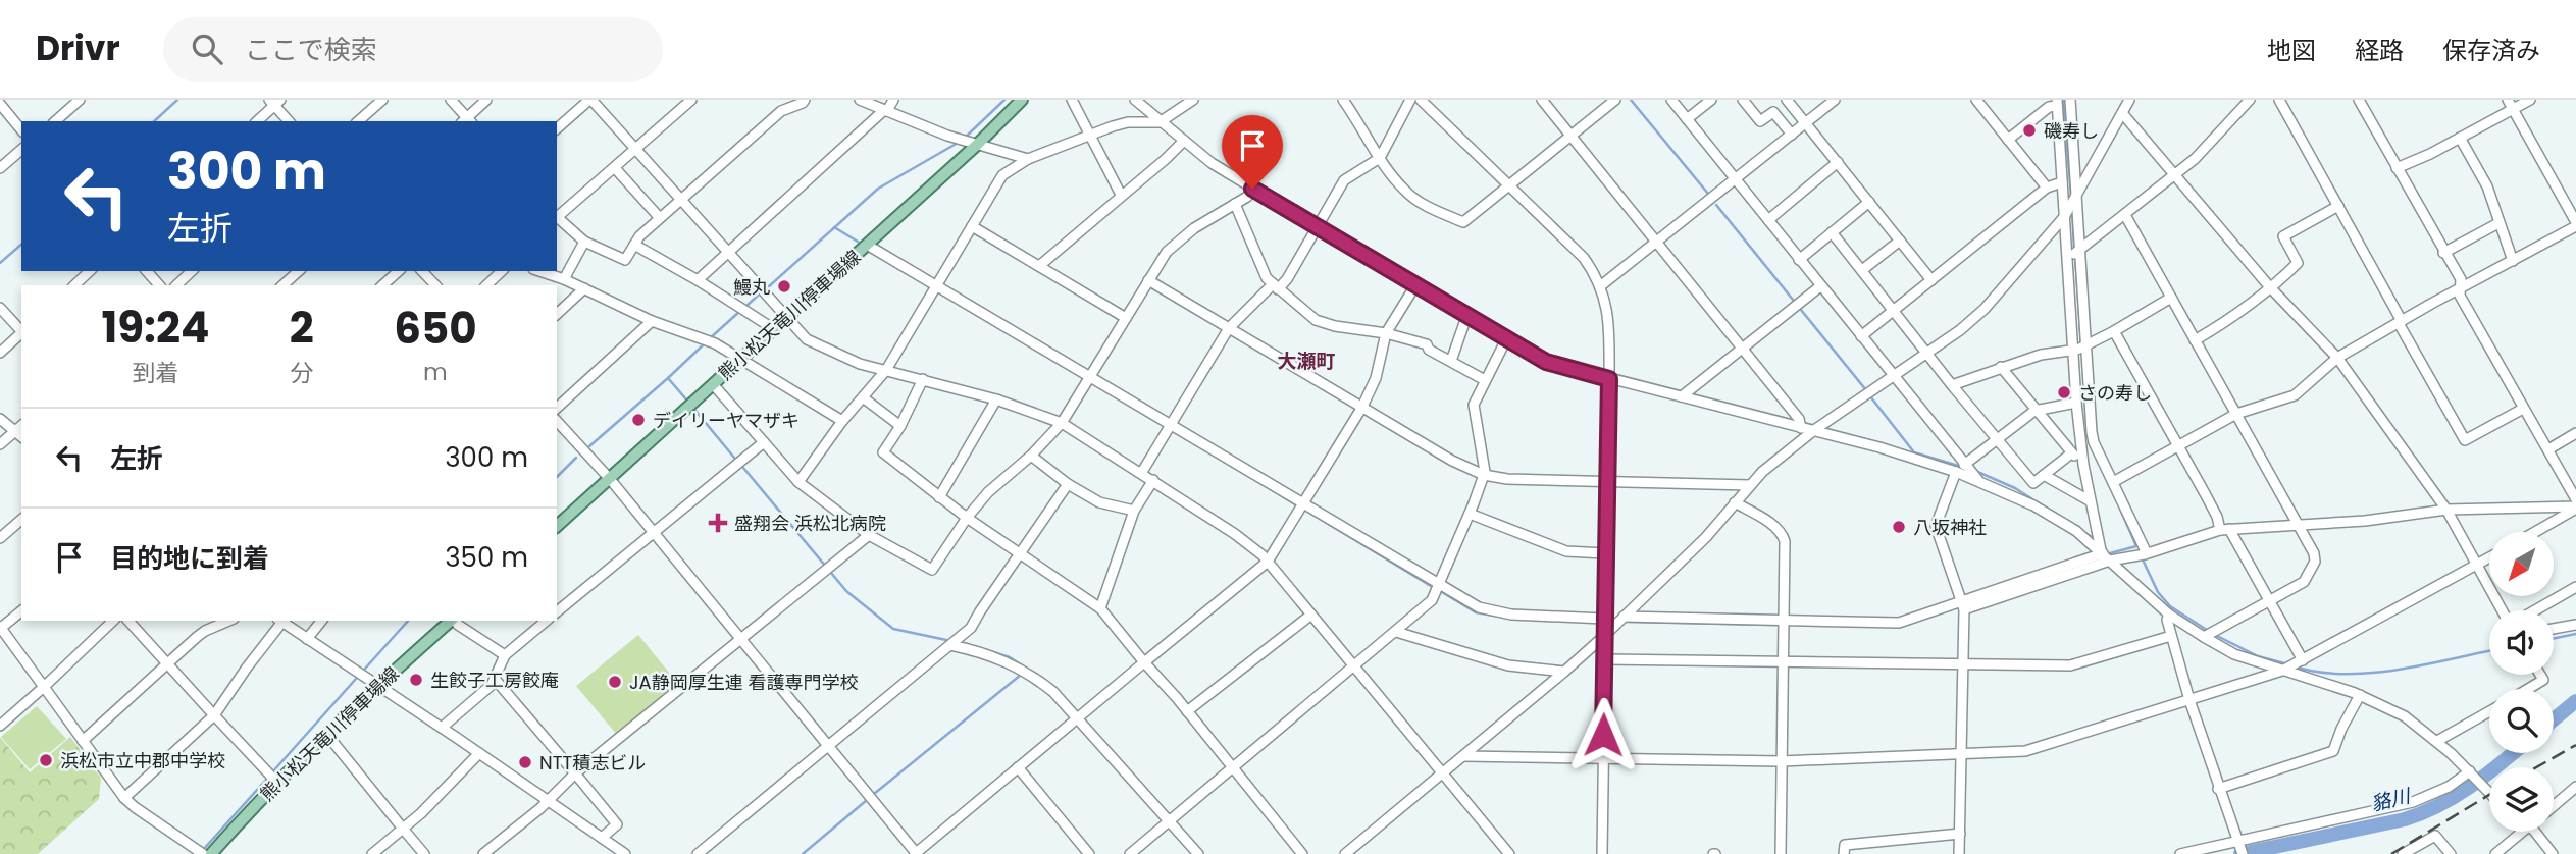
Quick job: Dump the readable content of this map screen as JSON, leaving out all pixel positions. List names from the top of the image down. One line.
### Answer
{"streets":{"main road":["熊小松天竜川停車場線"]},"districts":["大瀬町"],"water":["貉川"],"places":{"other":["磯寿し","鰻丸","さの寿し","デイリーヤマザキ","八坂神社","生餃子工房餃庵","JA静岡厚生連 看護専門学校","浜松市立中郡中学校","NTT積志ビル"],"health":["盛翔会 浜松北病院"]},"north":"bottom left","page":{"header":"Drivr","search":"ここで検索","nav":["地図","経路","保存済み"],"turn":["300 m","左折"],"eta":["19:24","到着","2","分","650","m"],"list":[{"name":"左折","value":"300 m"},{"name":"目的地に到着","value":"350 m"}]}}
